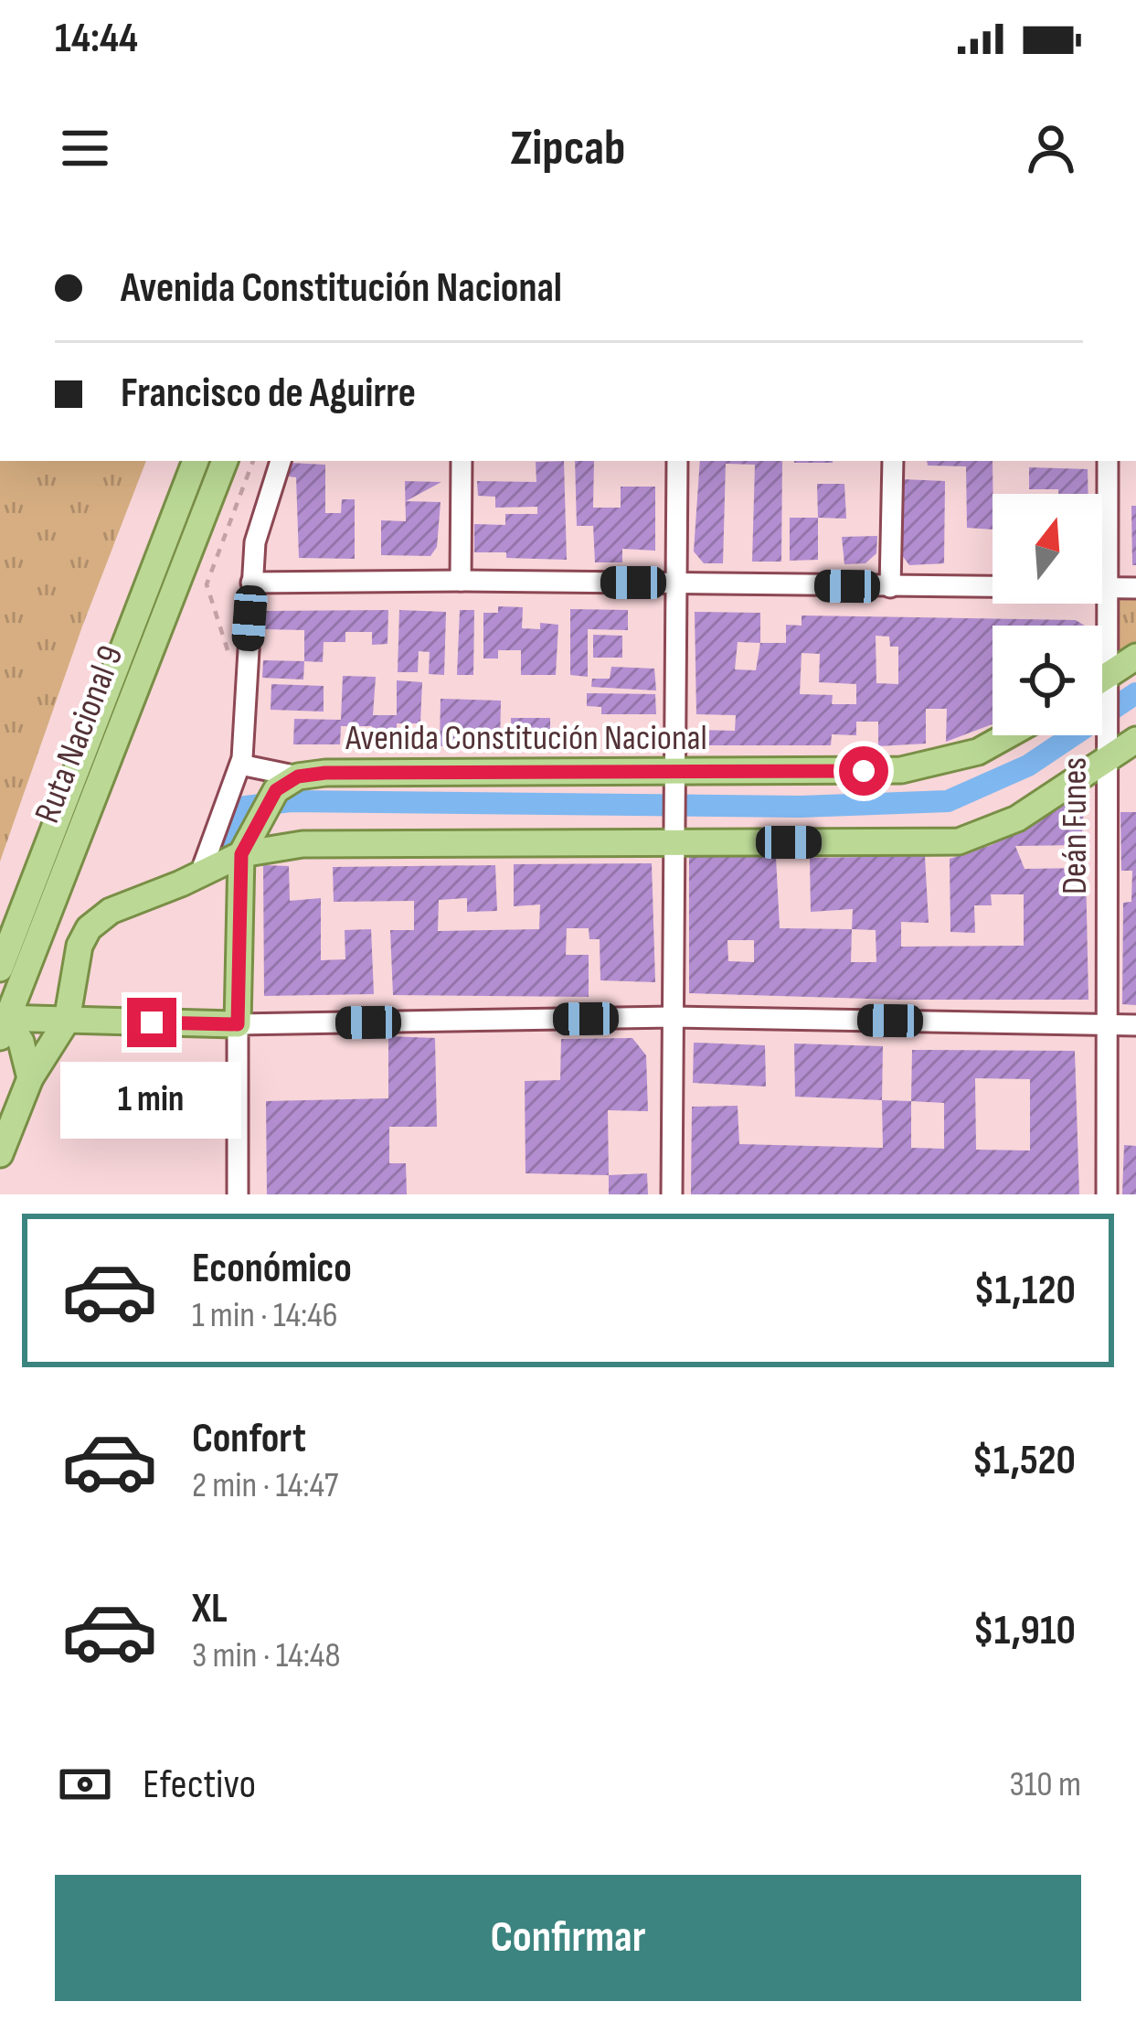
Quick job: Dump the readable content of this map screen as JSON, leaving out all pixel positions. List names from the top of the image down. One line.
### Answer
{"streets":{"main road":["Ruta Nacional 9","Avenida Constitución Nacional"],"street":["Deán Funes"]},"north":"top","page":{"status":"14:44","header":"Zipcab","banner":["Avenida Constitución Nacional","Francisco de Aguirre"],"bubble":"1 min","list":[{"name":"Económico","note":"1 min · 14:46","value":"$1,120"},{"name":"Confort","note":"2 min · 14:47","value":"$1,520"},{"name":"XL","note":"3 min · 14:48","value":"$1,910"}],"pay":["Efectivo","310 m"],"buttons":"Confirmar"}}
